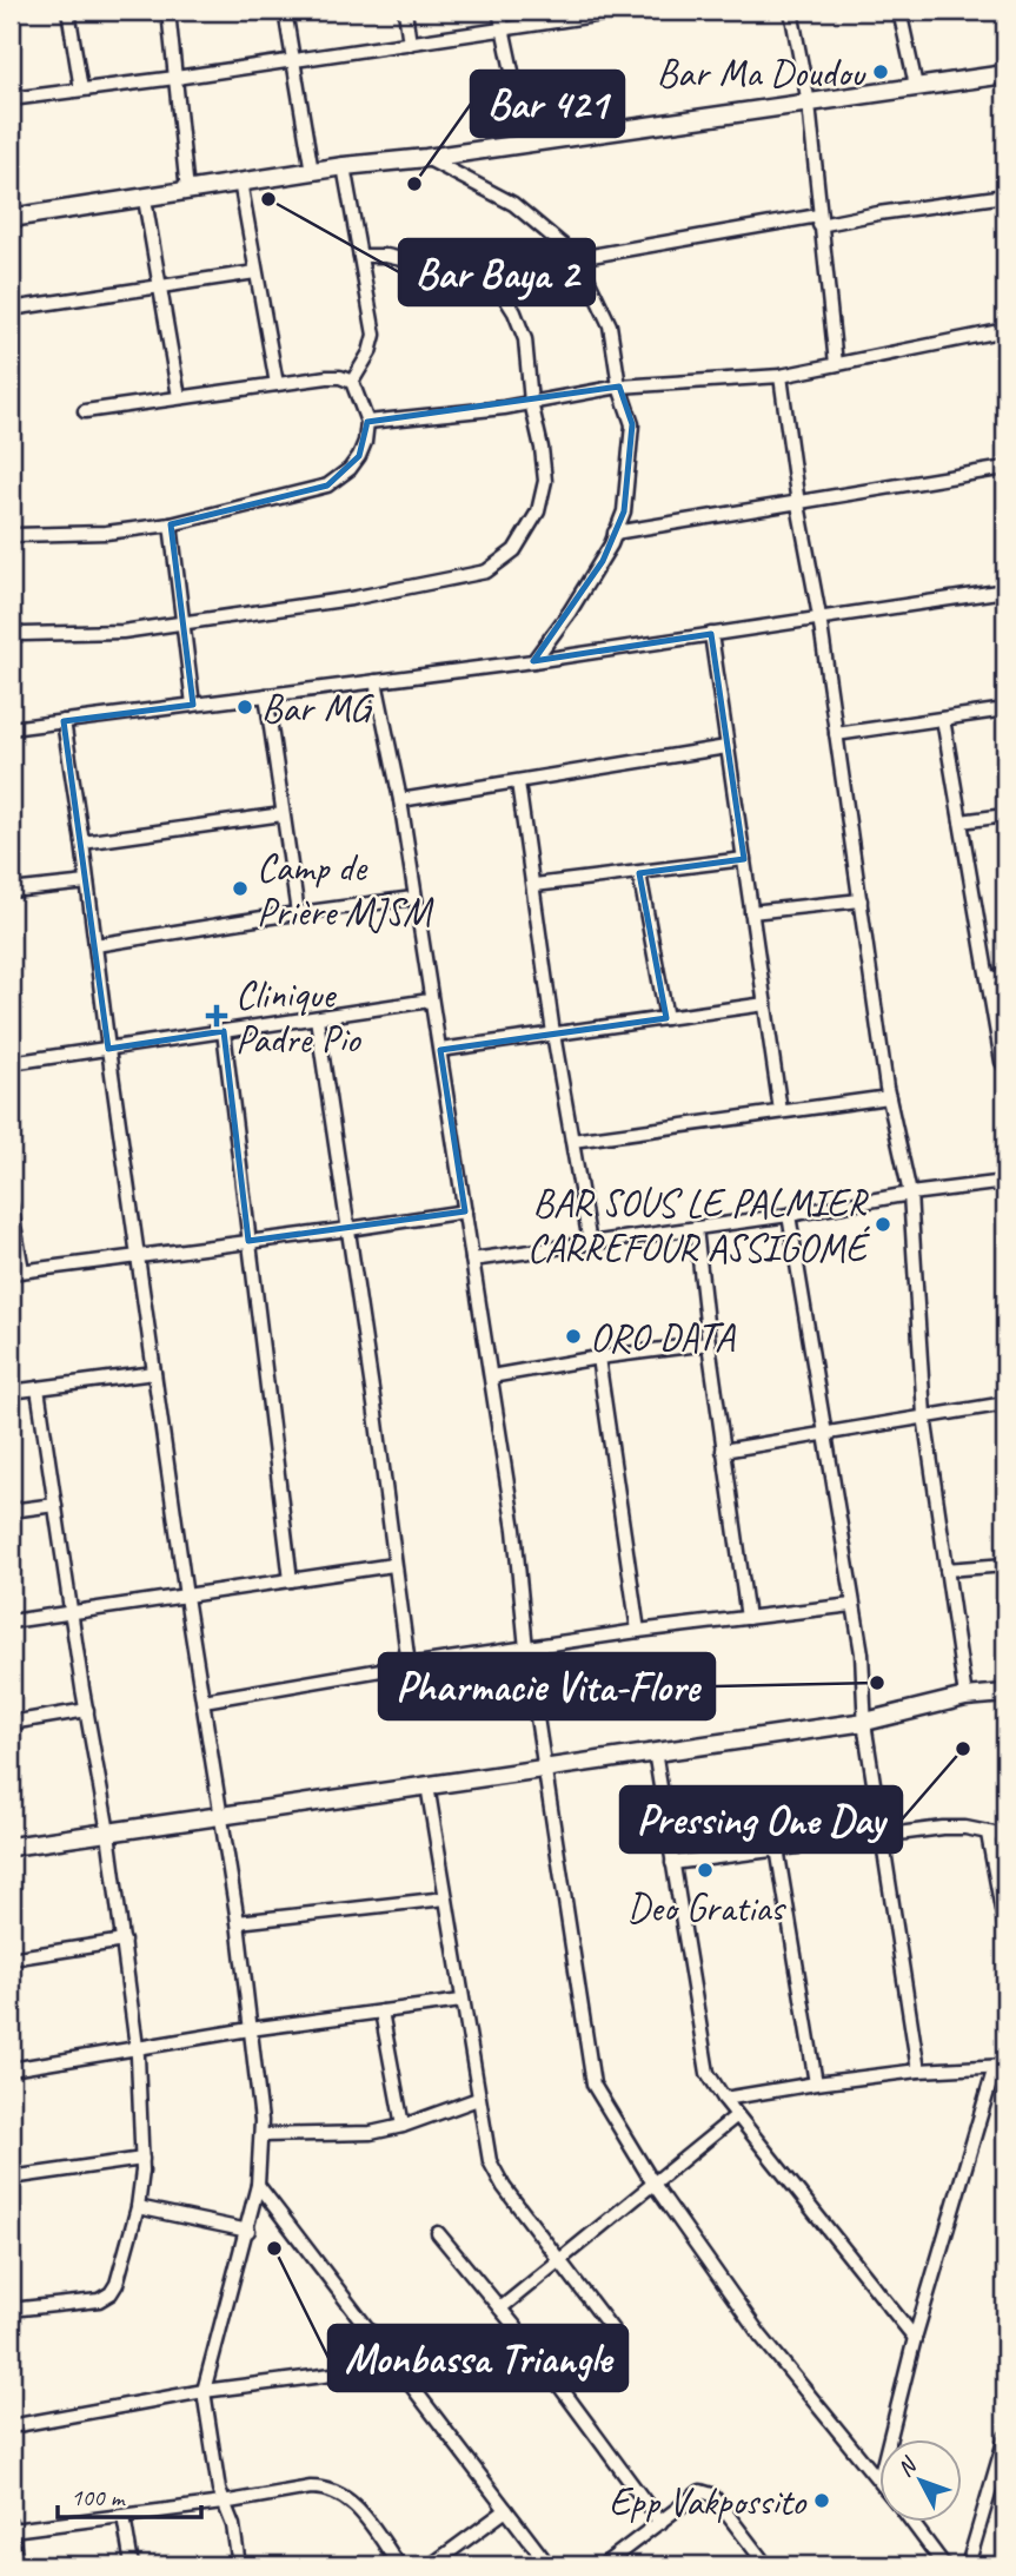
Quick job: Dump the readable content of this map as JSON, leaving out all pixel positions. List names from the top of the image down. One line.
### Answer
{"places":{"other":["Bar Ma Doudou","Bar 421","Bar Baya 2","Bar MG","Camp de Prière MJSM","BAR SOUS LE PALMIER CARREFOUR ASSIGOMÉ","ORO DATA","Pharmacie Vita-Flore","Pressing One Day","Deo Gratias","Monbassa Triangle","Epp Vakpossito"],"health":["Clinique Padre Pio"]},"scale_bar":"100 m","north":"top left"}
